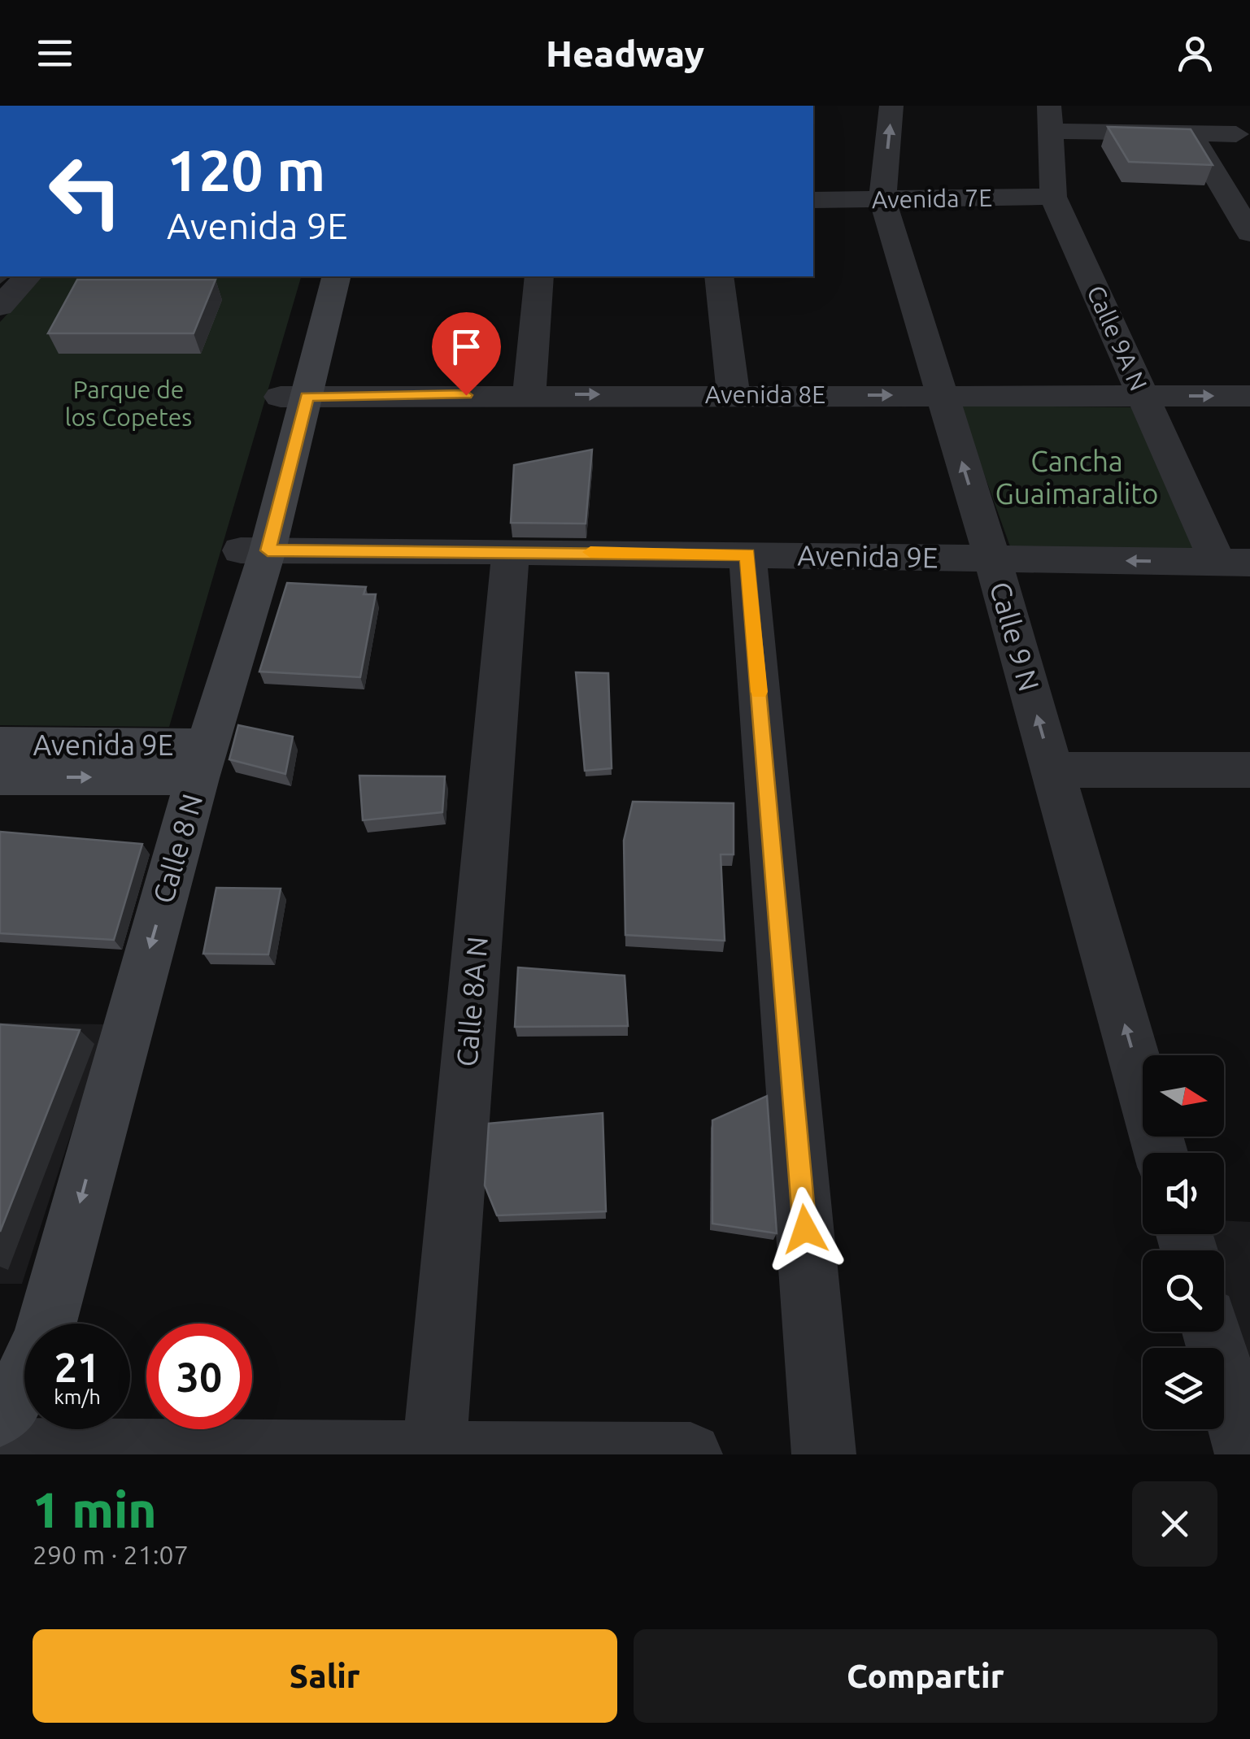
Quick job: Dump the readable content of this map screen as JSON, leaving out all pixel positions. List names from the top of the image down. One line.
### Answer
{"streets":{"street":["Avenida 7E","Calle 9A N","Avenida 8E","Avenida 9E","Calle 9 N","Calle 8 N","Calle 8A N"]},"crossings":[["Avenida 7E","Calle 9A N"],["Avenida 7E","Calle 9 N"],["Calle 9A N","Avenida 8E"],["Calle 9A N","Avenida 9E"],["Avenida 8E","Calle 9 N"],["Avenida 8E","Calle 8 N"],["Avenida 9E","Calle 9 N"],["Avenida 9E","Calle 8 N"],["Avenida 9E","Calle 8A N"]],"one_way":["Calle 8 N"],"parks":["Parque de los Copetes","Cancha Guaimaralito"],"north":"right","page":{"header":"Headway","turn":["120 m","Avenida 9E"],"speed":"21 km/h","limit":"30","heading":["1 min","290 m · 21:07"],"buttons":["Salir","Compartir"]}}
